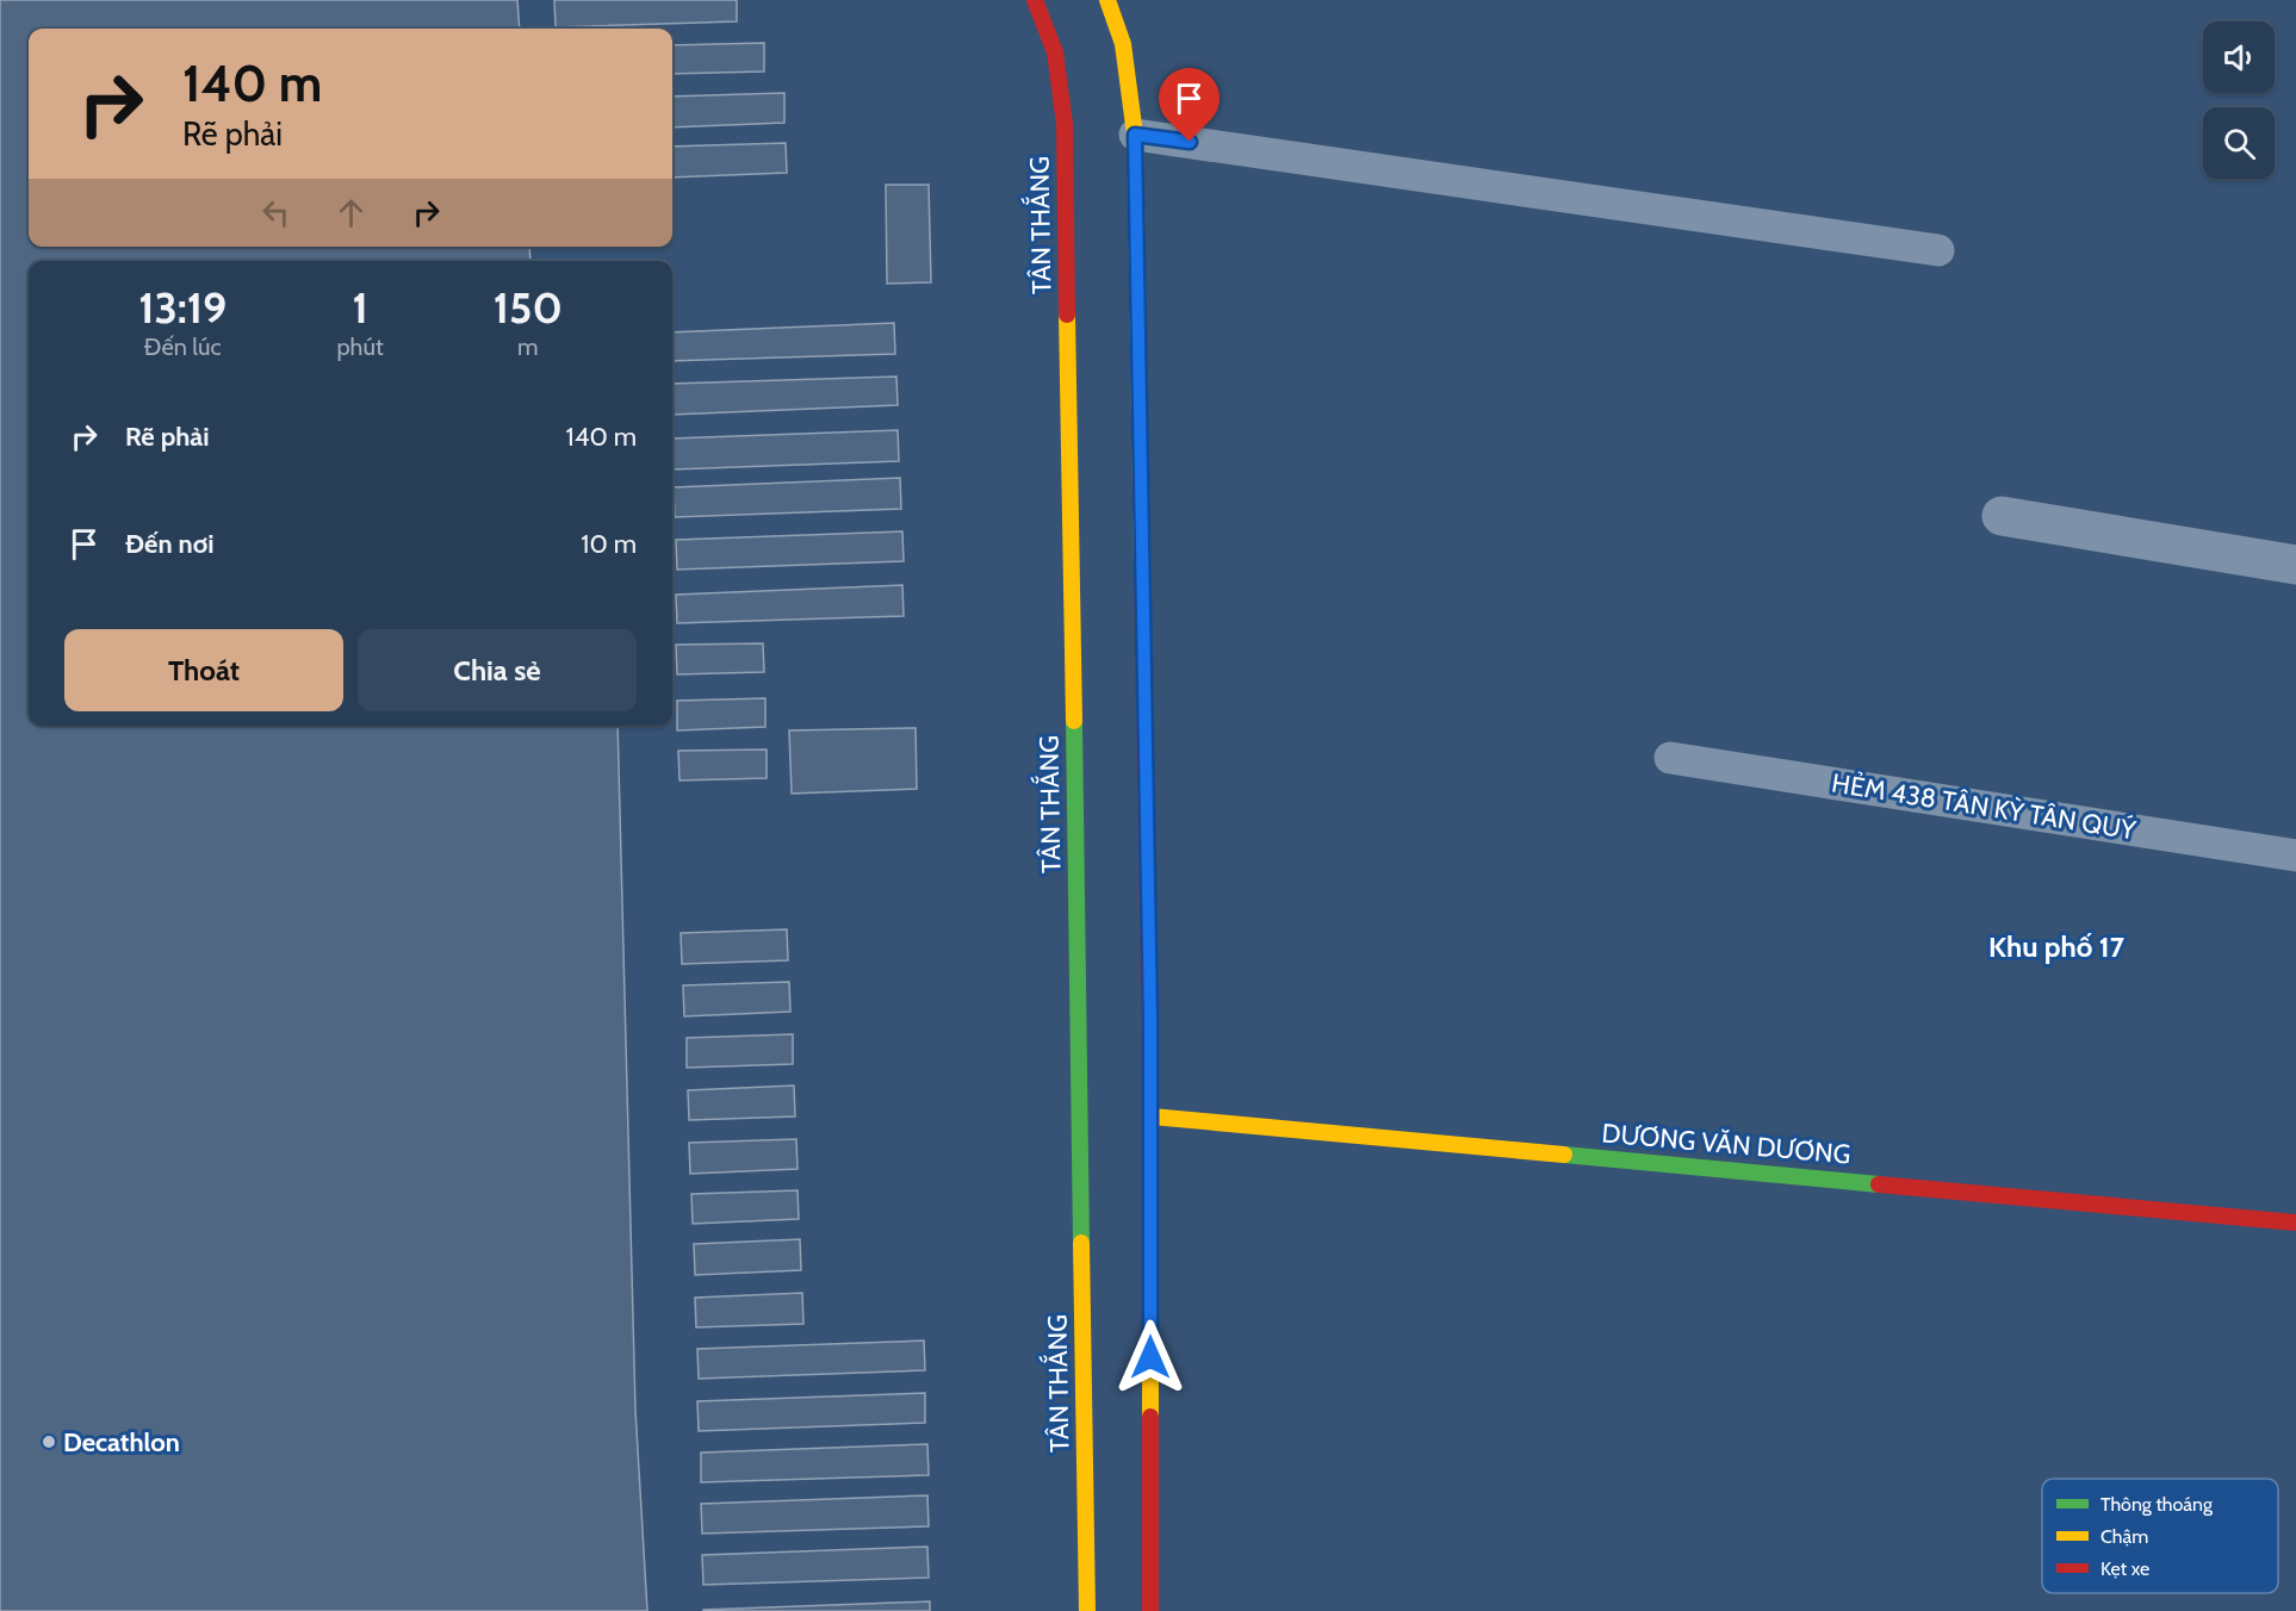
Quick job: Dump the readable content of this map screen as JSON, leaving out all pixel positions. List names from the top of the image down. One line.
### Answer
{"streets":{"street":["TÂN THẮNG","DƯƠNG VĂN DƯƠNG"],"lane":["HẺM 438 TÂN KỲ TÂN QUÝ"]},"districts":["Khu phố 17"],"places":["Decathlon"],"legend":["Thông thoáng","Chậm","Kẹt xe"],"page":{"turn":["140 m","Rẽ phải"],"eta":["13:19","Đến lúc","1","phút","150","m"],"list":[{"name":"Rẽ phải","value":"140 m"},{"name":"Đến nơi","value":"10 m"}],"buttons":["Thoát","Chia sẻ"]}}
